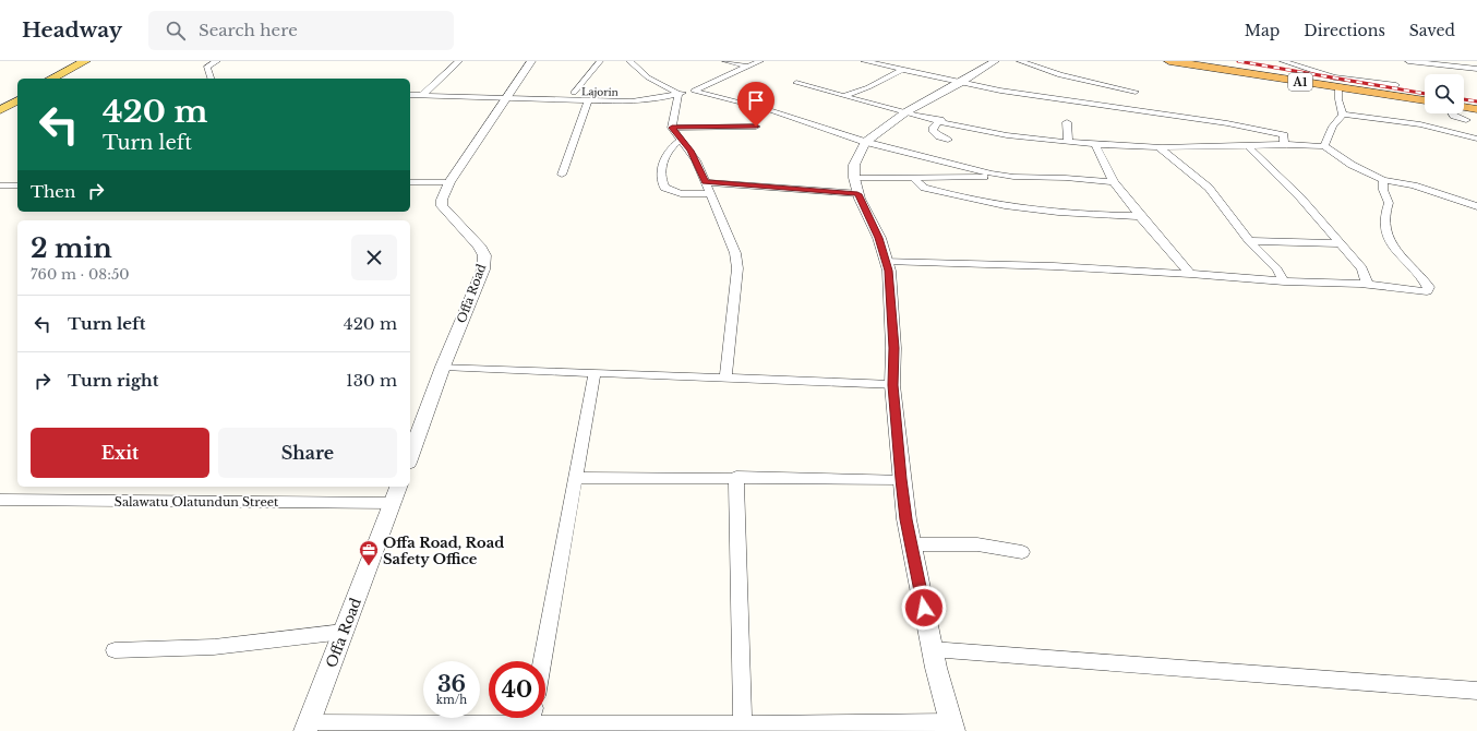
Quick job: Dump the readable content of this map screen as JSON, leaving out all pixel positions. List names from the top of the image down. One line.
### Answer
{"streets":{"highway":["A1"],"street":["Lajorin","Offa Road","Salawatu Olatundun Street"]},"crossings":[["Lajorin","Offa Road"],["Offa Road","Salawatu Olatundun Street"]],"places":{"office":["Offa Road, Road Safety Office"]},"page":{"header":"Headway","search":"Search here","nav":["Map","Directions","Saved"],"turn":["420 m","Turn left"],"then":"Then","heading":["2 min","760 m · 08:50"],"list":[{"name":"Turn left","value":"420 m"},{"name":"Turn right","value":"130 m"}],"buttons":["Exit","Share"],"speed":"36 km/h","limit":"40"}}
